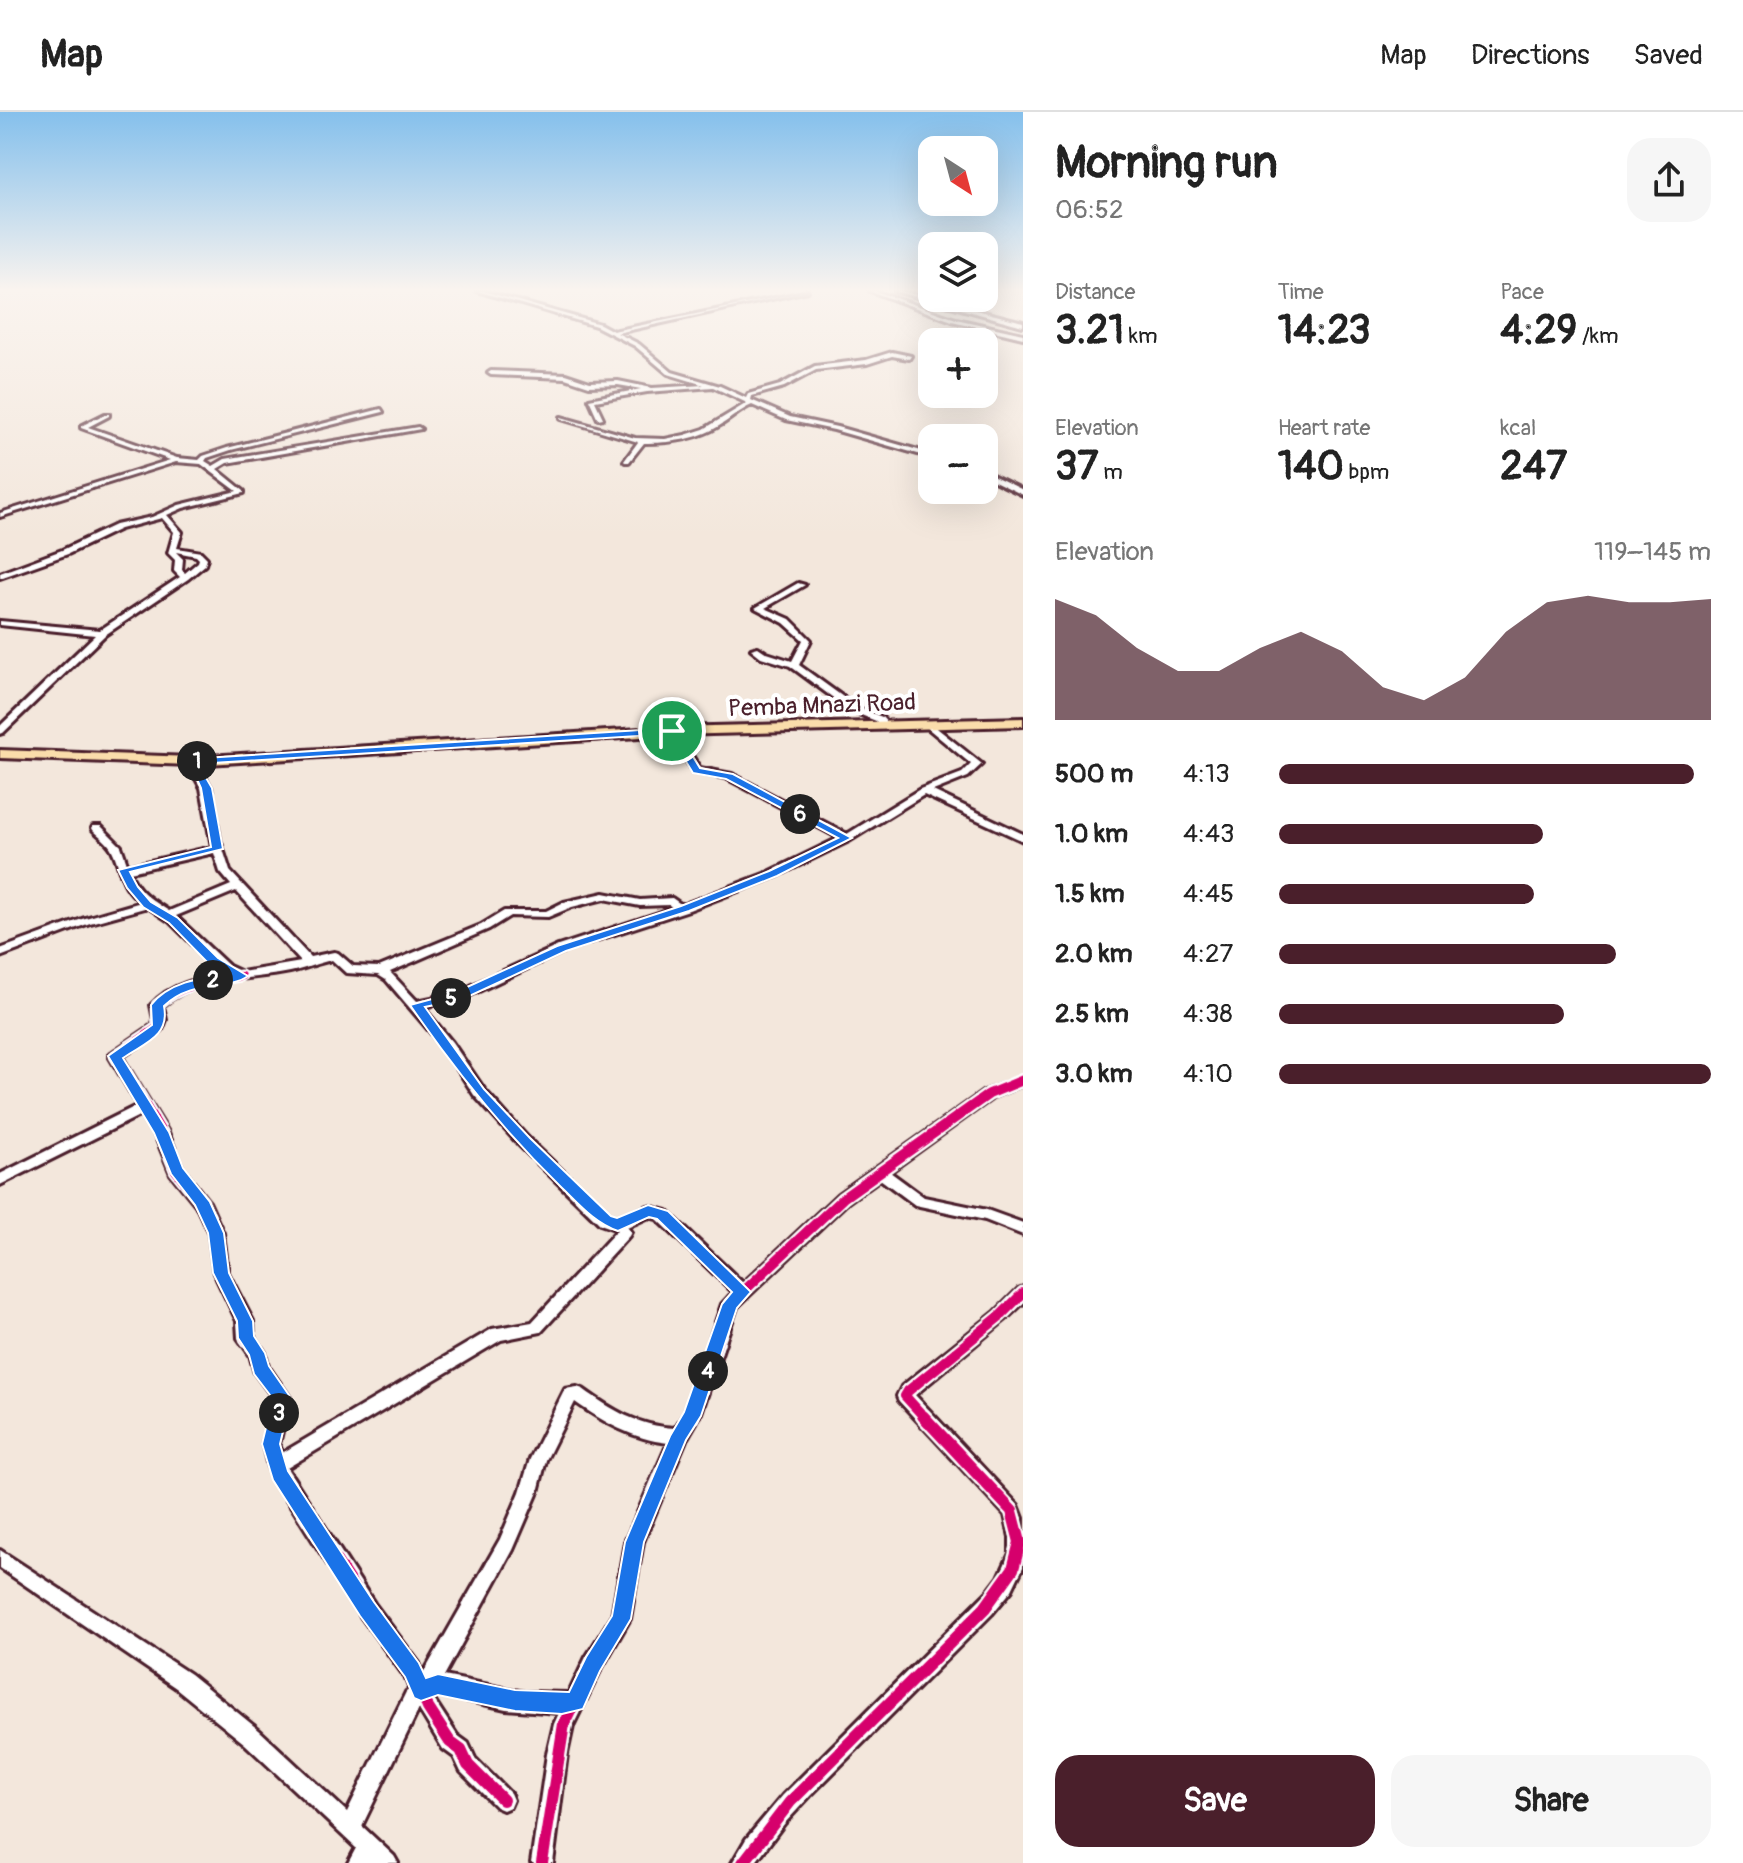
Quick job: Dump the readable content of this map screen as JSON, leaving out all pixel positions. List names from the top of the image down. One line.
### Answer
{"streets":{"main road":["Pemba Mnazi Road"]},"north":"bottom right","page":{"header":"Map","nav":["Map","Directions","Saved"],"heading":["Morning run","06:52"],"map_buttons":["+","−"],"stats":[["Distance","3.21 km"],["Time","14:23"],["Pace","4:29 /km"],["Elevation","37 m"],["Heart rate","140 bpm"],["kcal","247"]],"chart":["Elevation","119–145 m"],"pins":["1","6","2","5","4","3"],"list":[{"name":"500 m","note":"4:13"},{"name":"1.0 km","note":"4:43"},{"name":"1.5 km","note":"4:45"},{"name":"2.0 km","note":"4:27"},{"name":"2.5 km","note":"4:38"},{"name":"3.0 km","note":"4:10"}],"buttons":["Save","Share"]}}
